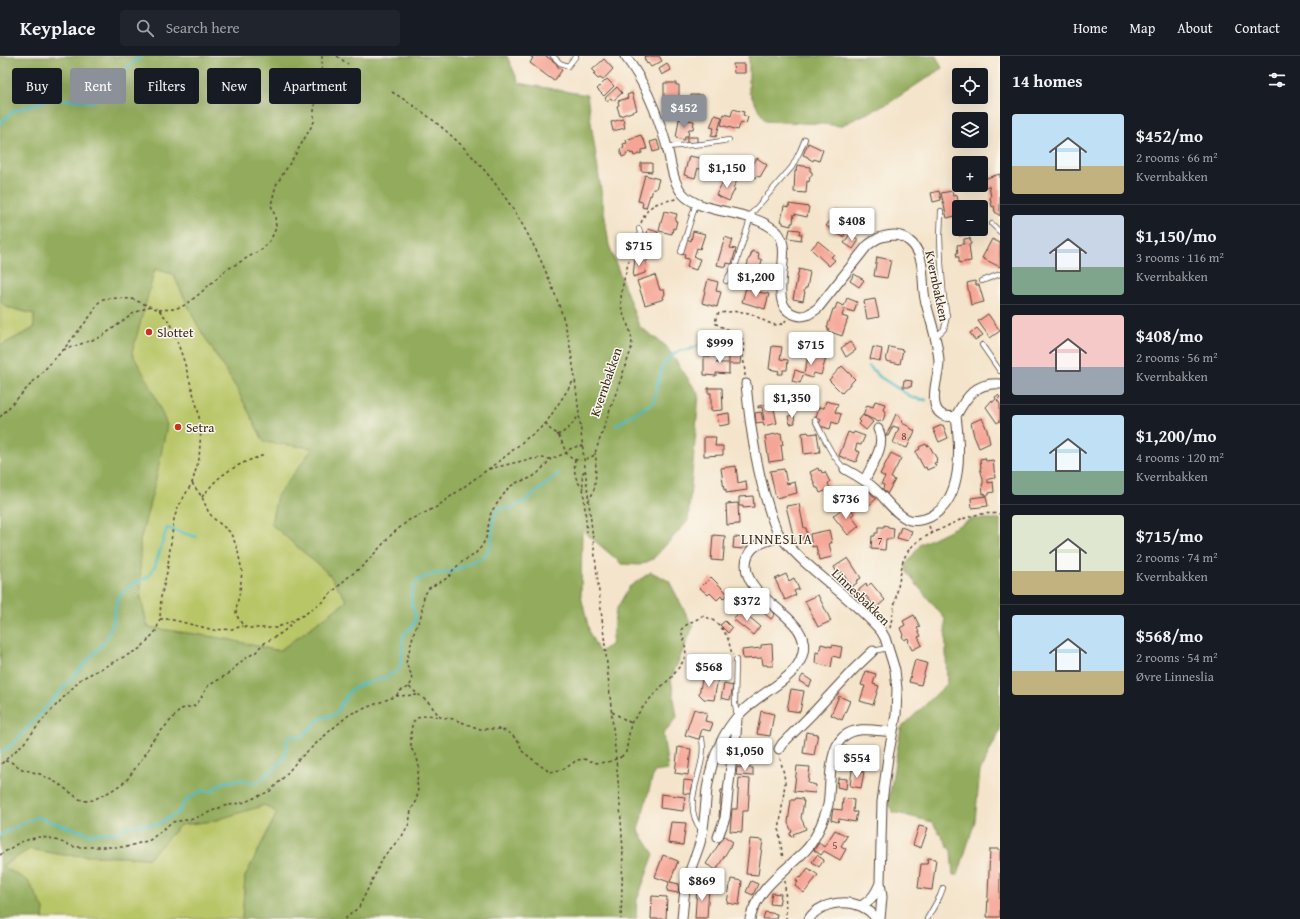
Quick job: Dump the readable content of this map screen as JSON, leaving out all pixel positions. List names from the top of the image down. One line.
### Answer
{"streets":{"street":["Kvernbakken","Linnesbakken"]},"districts":["LINNESLIA"],"places":["Slottet","Setra"],"house_numbers":["8","7","5"],"page":{"header":"Keyplace","search":"Search here","nav":["Home","Map","About","Contact"],"heading":"14 homes","map_buttons":["+","−"],"chip":["Buy","Rent","Filters","New","Apartment"],"price":["$452","$1,150","$408","$715","$1,200","$999","$715","$1,350","$736","$372","$568","$1,050","$554","$869"],"list":[{"name":"$452/mo","note":"2 rooms · 66 m² · Kvernbakken"},{"name":"$1,150/mo","note":"3 rooms · 116 m² · Kvernbakken"},{"name":"$408/mo","note":"2 rooms · 56 m² · Kvernbakken"},{"name":"$1,200/mo","note":"4 rooms · 120 m² · Kvernbakken"},{"name":"$715/mo","note":"2 rooms · 74 m² · Kvernbakken"},{"name":"$568/mo","note":"2 rooms · 54 m² · Øvre Linneslia"}]}}
